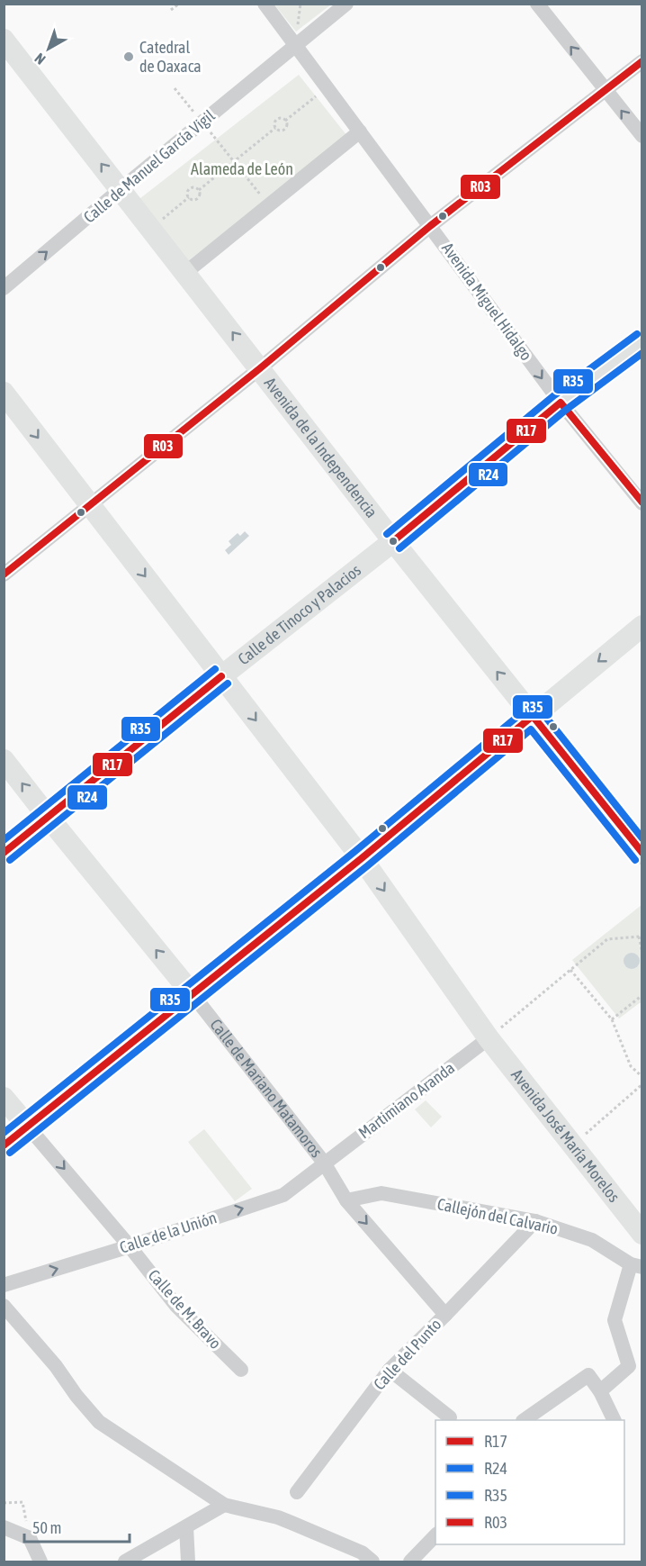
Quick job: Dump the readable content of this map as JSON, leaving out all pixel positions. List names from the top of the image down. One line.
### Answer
{"streets":{"street":["Calle de Manuel García Vigil","Avenida Miguel Hidalgo","Avenida de la Independencia","Calle de Tinoco y Palacios","Calle de Mariano Matamoros","Martimiano Aranda","Avenida José María Morelos","Callejón del Calvario","Calle de la Unión","Calle de M. Bravo","Calle del Punto"]},"crossings":[["Calle de Manuel García Vigil","Avenida Miguel Hidalgo"],["Calle de Manuel García Vigil","Avenida de la Independencia"],["Avenida Miguel Hidalgo","Calle de Tinoco y Palacios"],["Avenida de la Independencia","Calle de Tinoco y Palacios"],["Calle de Tinoco y Palacios","Calle de Mariano Matamoros"],["Calle de Tinoco y Palacios","Avenida José María Morelos"],["Calle de Mariano Matamoros","Martimiano Aranda"],["Calle de Mariano Matamoros","Callejón del Calvario"],["Calle de Mariano Matamoros","Calle de la Unión"],["Calle de Mariano Matamoros","Calle del Punto"],["Martimiano Aranda","Avenida José María Morelos"],["Martimiano Aranda","Calle de la Unión"],["Callejón del Calvario","Calle del Punto"],["Calle de la Unión","Calle de M. Bravo"]],"one_way":["Avenida Miguel Hidalgo","Avenida de la Independencia","Avenida José María Morelos","Calle de la Unión","Calle de M. Bravo"],"parks":["Alameda de León"],"places":["Catedral de Oaxaca"],"lines":["transit line R03","transit line R35","transit line R24","transit line R17"],"legend":["R17","R24","R35","R03"],"scale_bar":"50 m","north":"bottom left"}
